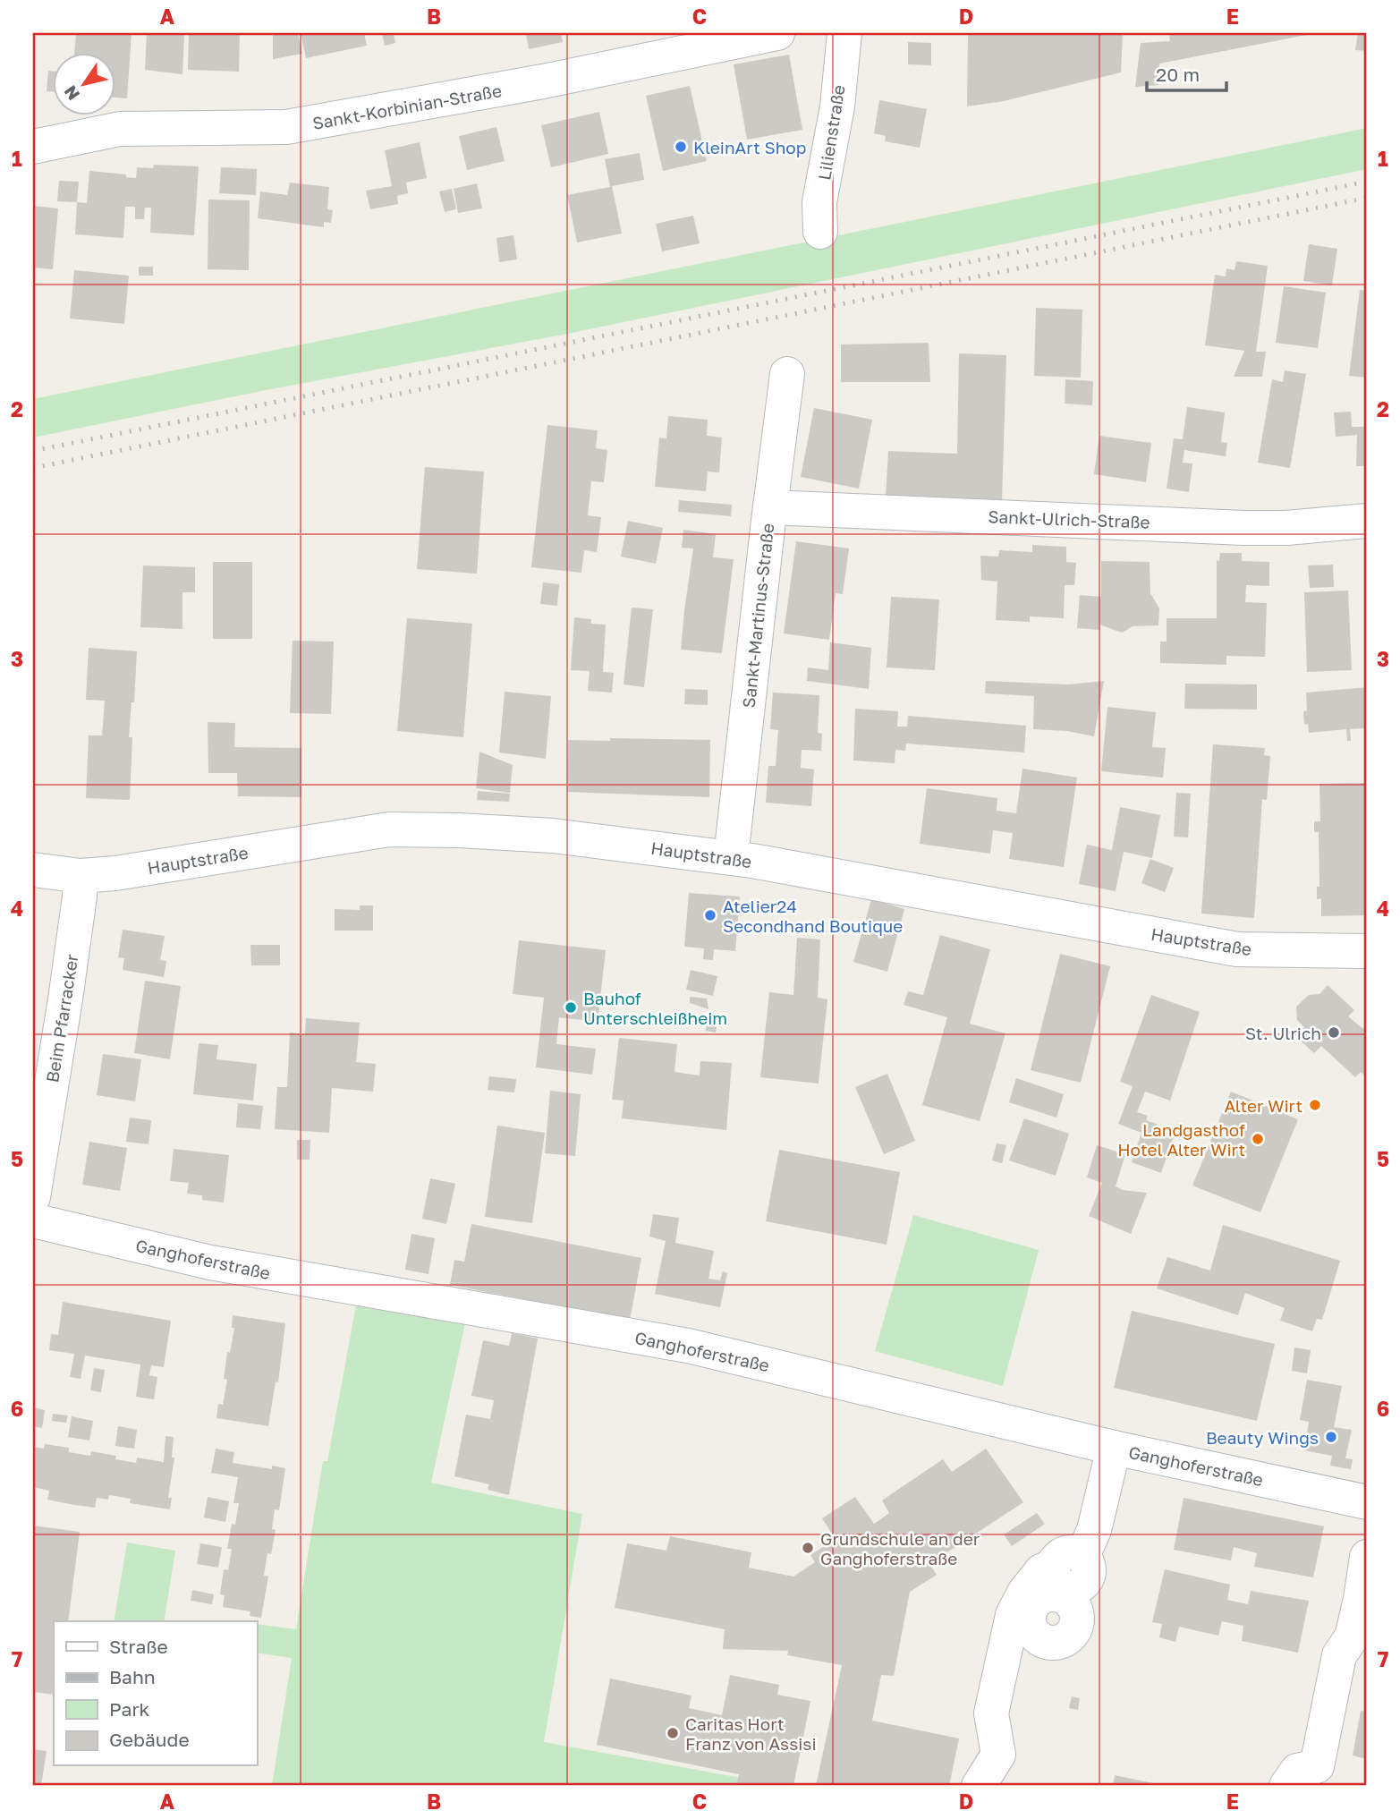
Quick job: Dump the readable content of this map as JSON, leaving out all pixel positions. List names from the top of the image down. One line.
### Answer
{"streets":{"street":["Sankt-Korbinian-Straße","Lilienstraße","Sankt-Ulrich-Straße","Sankt-Martinus-Straße","Hauptstraße","Beim Pfarracker","Ganghoferstraße"]},"crossings":[["Sankt-Ulrich-Straße","Sankt-Martinus-Straße"],["Sankt-Martinus-Straße","Hauptstraße"],["Hauptstraße","Beim Pfarracker"]],"places":["KleinArt Shop","Atelier24 Secondhand Boutique","Bauhof Unterschleißheim","St. Ulrich","Alter Wirt","Landgasthof Hotel Alter Wirt","Beauty Wings","Grundschule an der Ganghoferstraße","Caritas Hort Franz von Assisi"],"legend":["Straße","Bahn","Park","Gebäude"],"scale_bar":"20 m","north":"bottom left","grid":{"columns":["A","B","C","D","E"],"rows":["1","2","3","4","5","6","7"]}}
